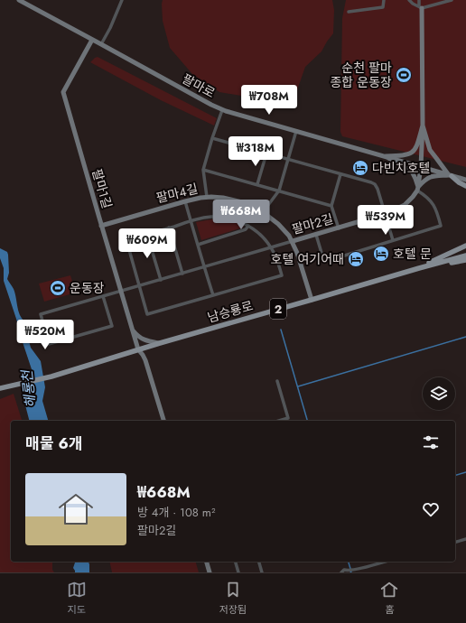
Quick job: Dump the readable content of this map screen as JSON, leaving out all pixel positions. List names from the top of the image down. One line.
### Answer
{"streets":{"main road":["2","남승룡로"],"street":["팔마로","팔마1길","팔마4길","팔마2길"]},"crossings":[["팔마로","팔마1길"],["팔마로","팔마2길"],["팔마1길","팔마4길"],["팔마1길","팔마2길"],["팔마1길","남승룡로"],["팔마4길","팔마2길"],["팔마4길","남승룡로"]],"water":["해룡천"],"places":{"sports":["순천 팔마 종합 운동장","운동장"],"hotel":["다빈치호텔","호텔 문","호텔 여기어때"]},"page":{"price":["₩708M","₩318M","₩668M","₩539M","₩609M","₩520M"],"heading":"매물 6개","list":[{"name":"₩668M","note":"방 4개 · 108 m² · 팔마2길"}],"tabs":["지도","저장됨","홈"]}}
